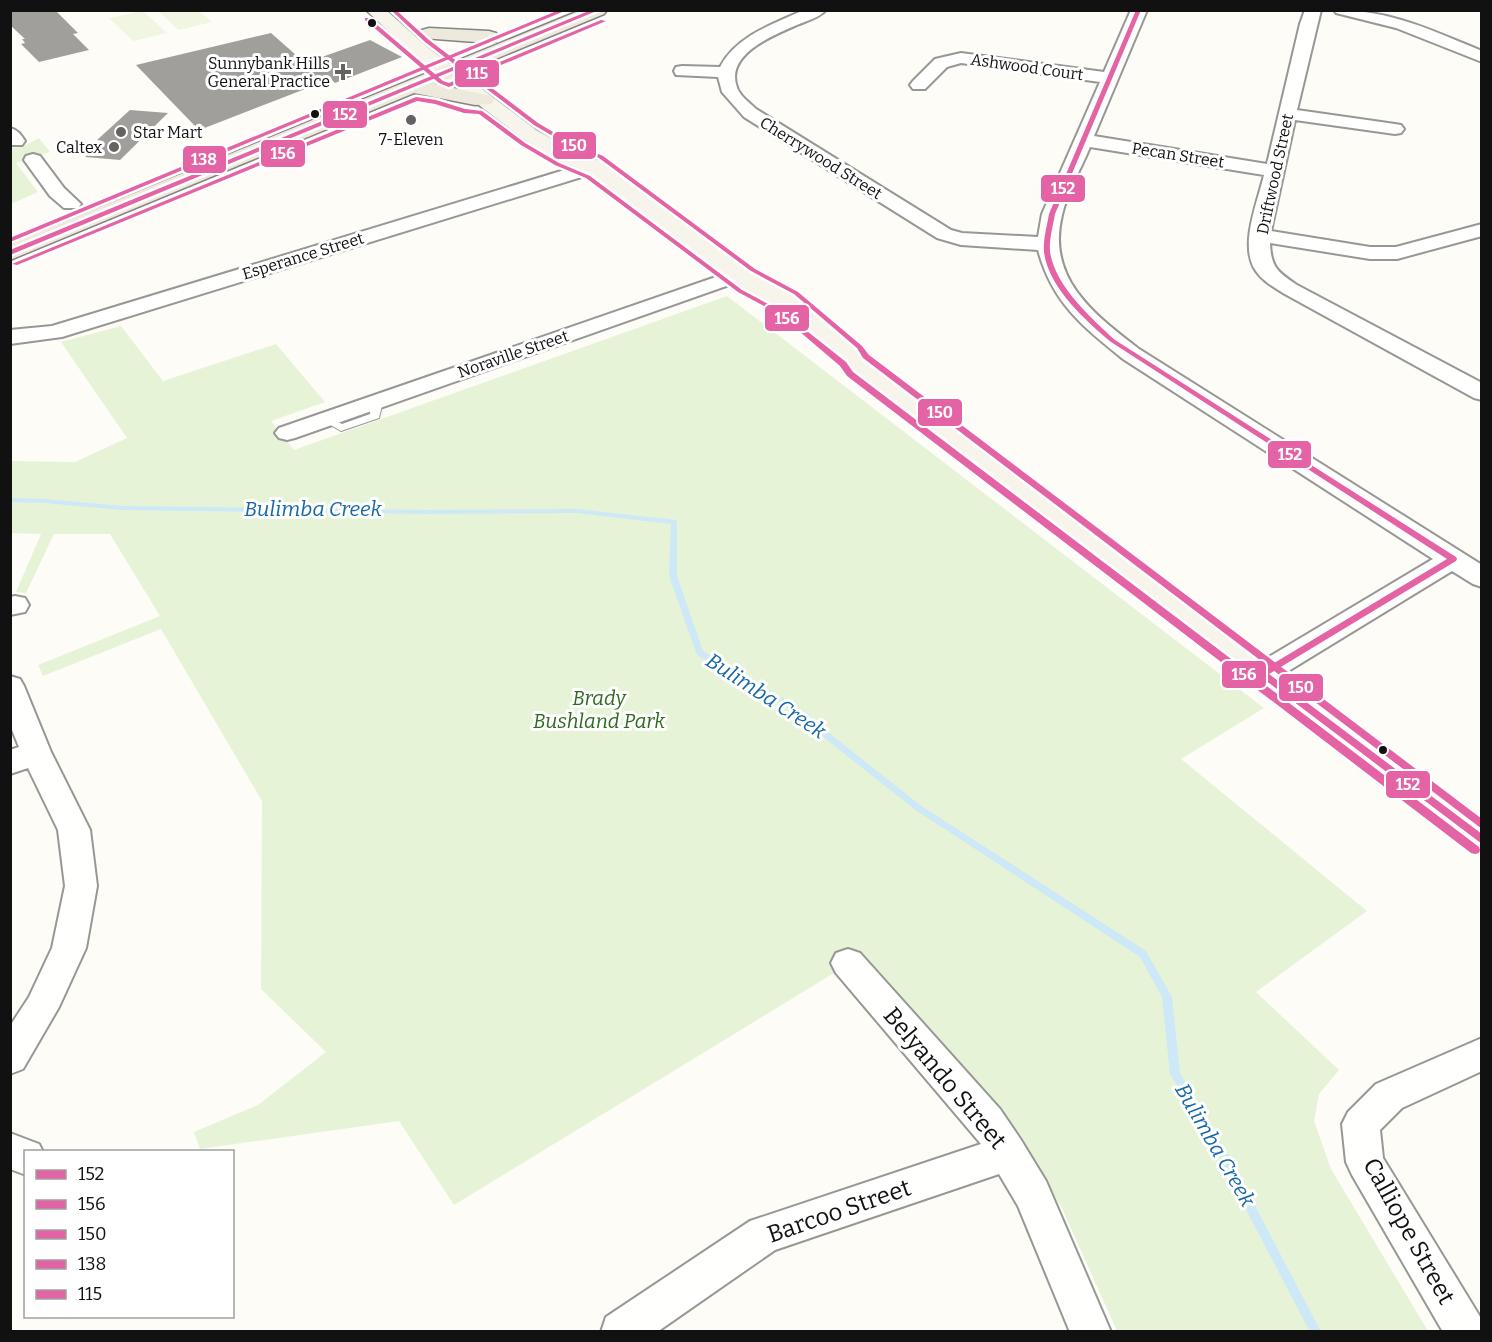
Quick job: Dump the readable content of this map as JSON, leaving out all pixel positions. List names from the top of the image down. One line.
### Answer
{"streets":{"street":["Ashwood Court","Pecan Street","Cherrywood Street","Driftwood Street","Esperance Street","Noraville Street","Belyando Street","Barcoo Street","Calliope Street"]},"crossings":[["Pecan Street","Driftwood Street"],["Belyando Street","Barcoo Street"]],"water":["Bulimba Creek"],"parks":["Brady Bushland Park"],"places":{"health":["Sunnybank Hills General Practice"],"other":["7-Eleven","Star Mart","Caltex"]},"lines":["transit line 152","transit line 150","transit line 138","transit line 115","transit line 156"],"legend":["152","156","150","138","115"]}
